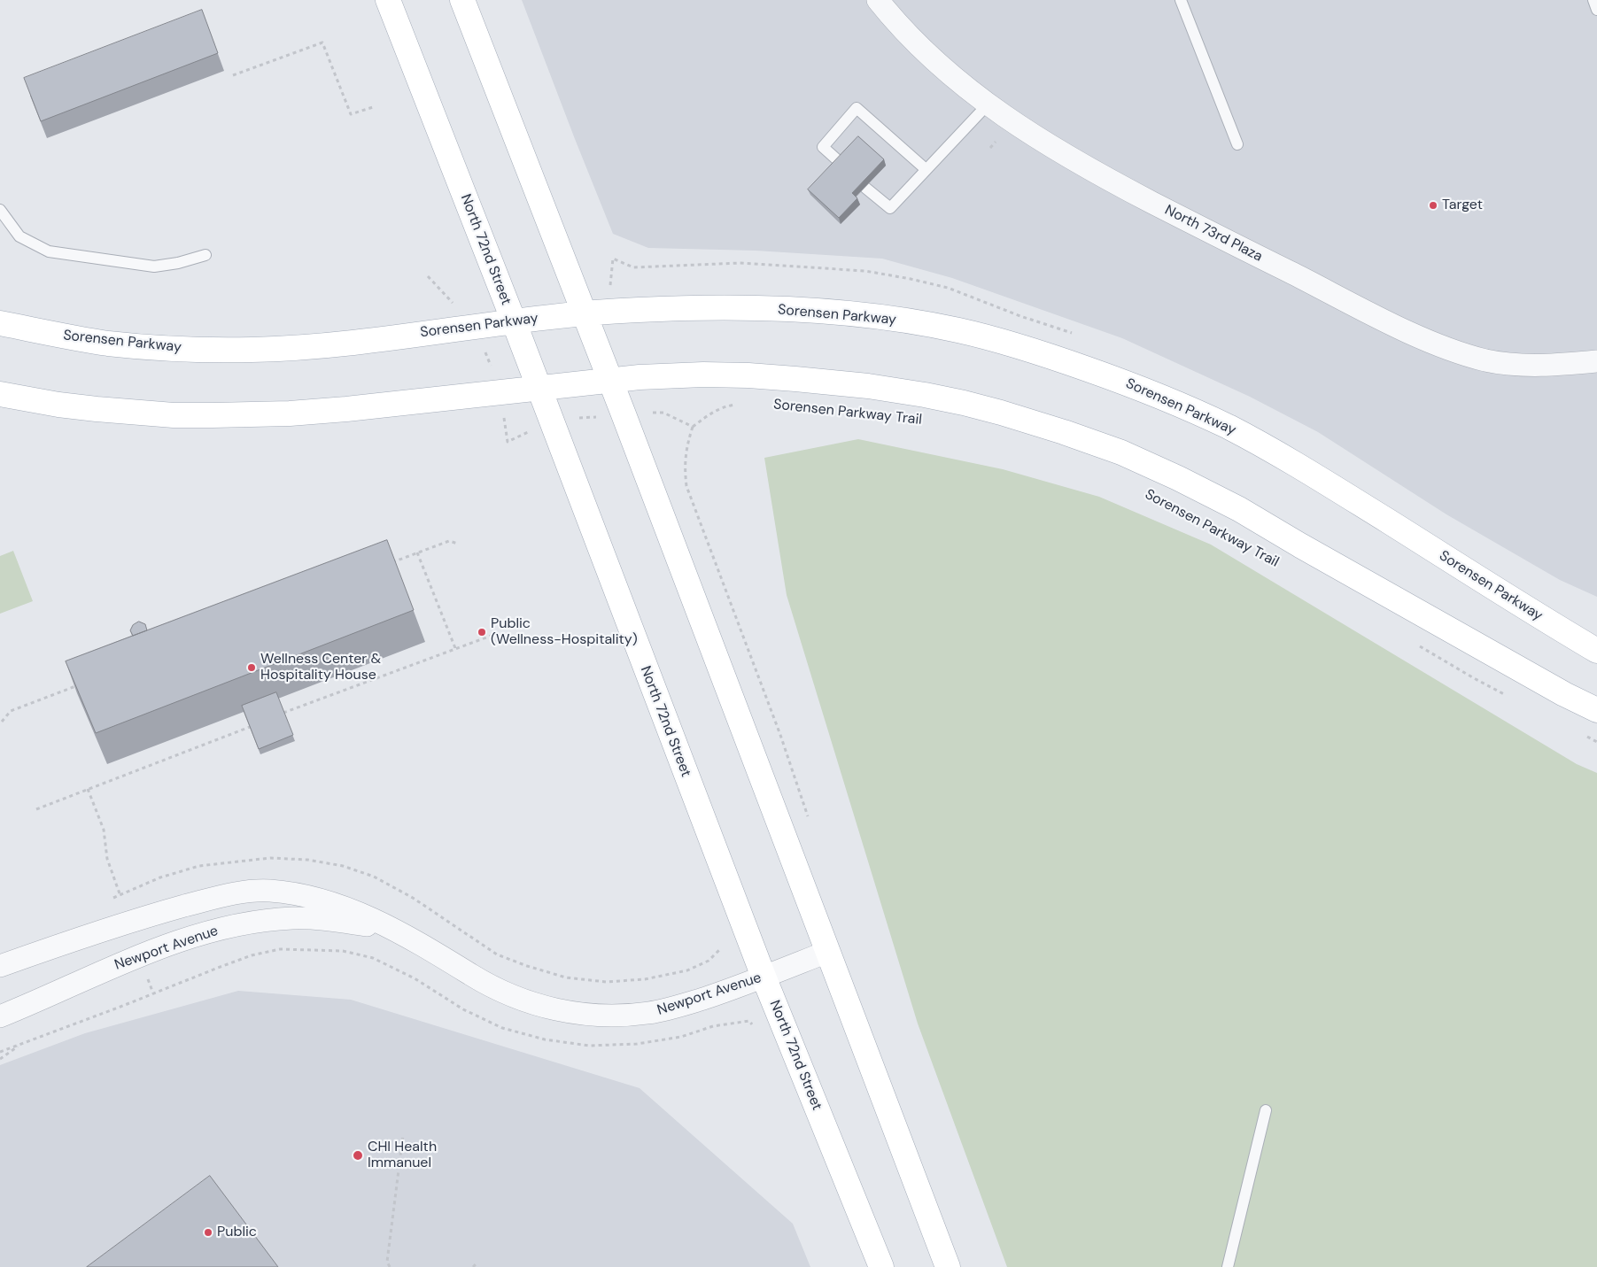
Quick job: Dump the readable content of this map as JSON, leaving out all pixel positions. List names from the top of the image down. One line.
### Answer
{"streets":{"main road":["North 72nd Street","Sorensen Parkway"],"street":["North 73rd Plaza","Newport Avenue"]},"crossings":[["North 72nd Street","Sorensen Parkway"],["North 72nd Street","Newport Avenue"]],"places":["Target","Public (Wellness-Hospitality)","Wellness Center & Hospitality House","CHI Health Immanuel","Public"]}
